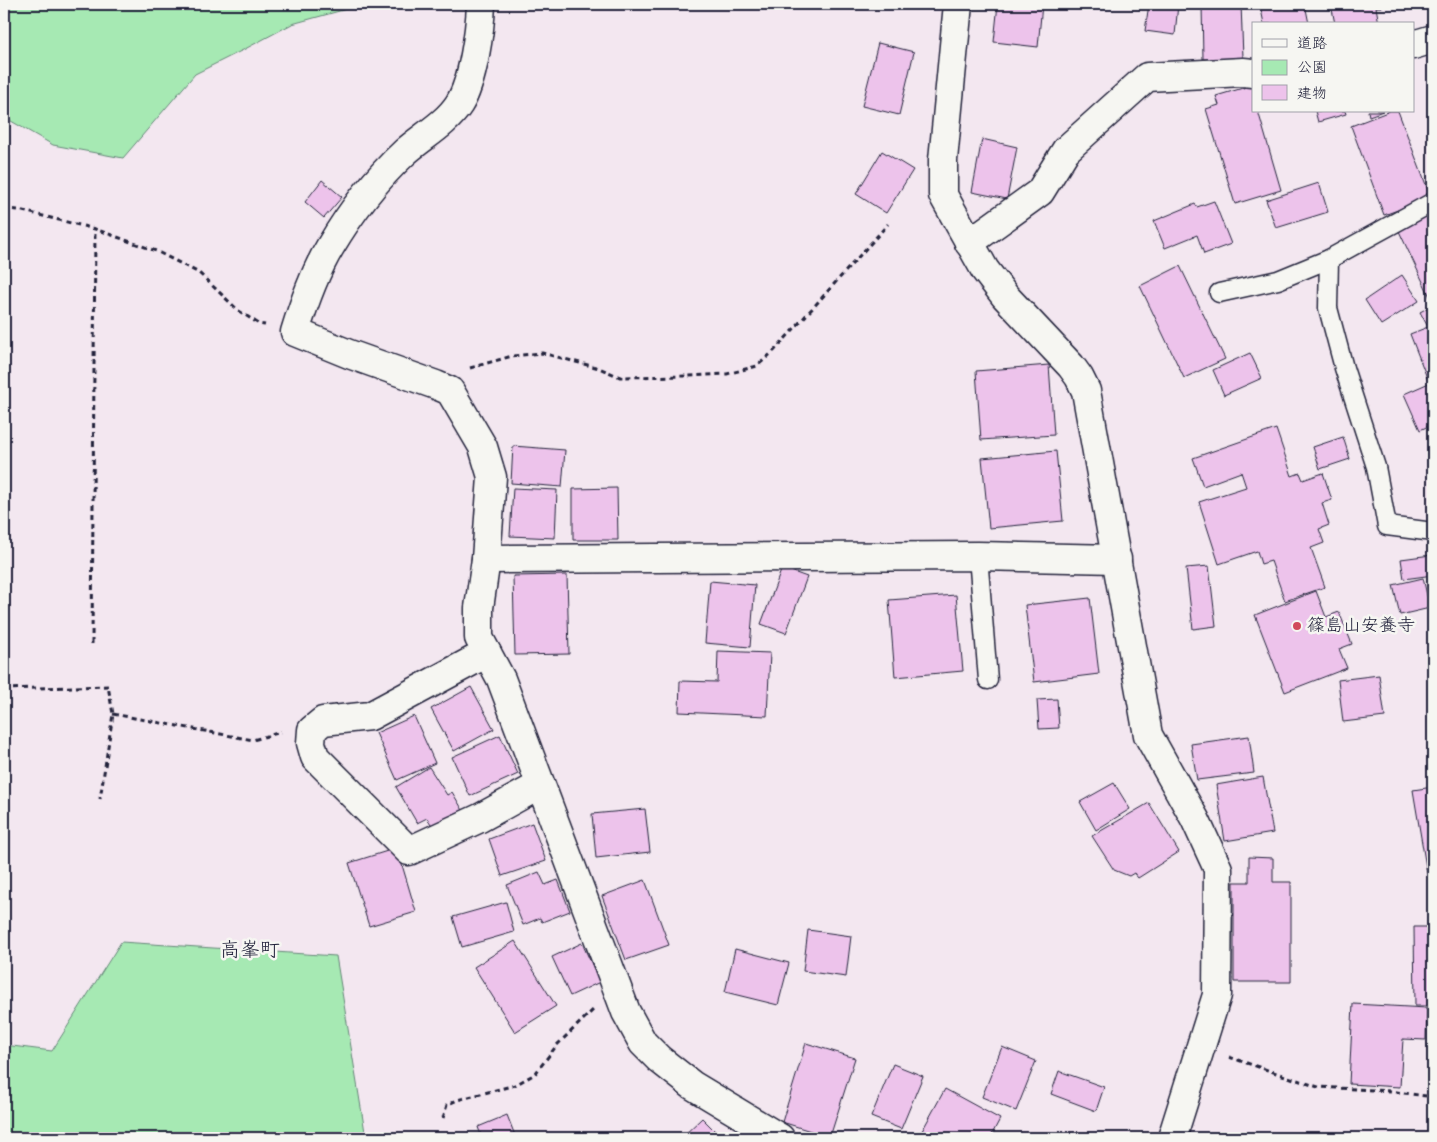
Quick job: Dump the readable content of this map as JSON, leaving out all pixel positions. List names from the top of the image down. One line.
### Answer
{"districts":["高峯町"],"places":["篠島山安養寺"],"legend":["道路","公園","建物"]}
